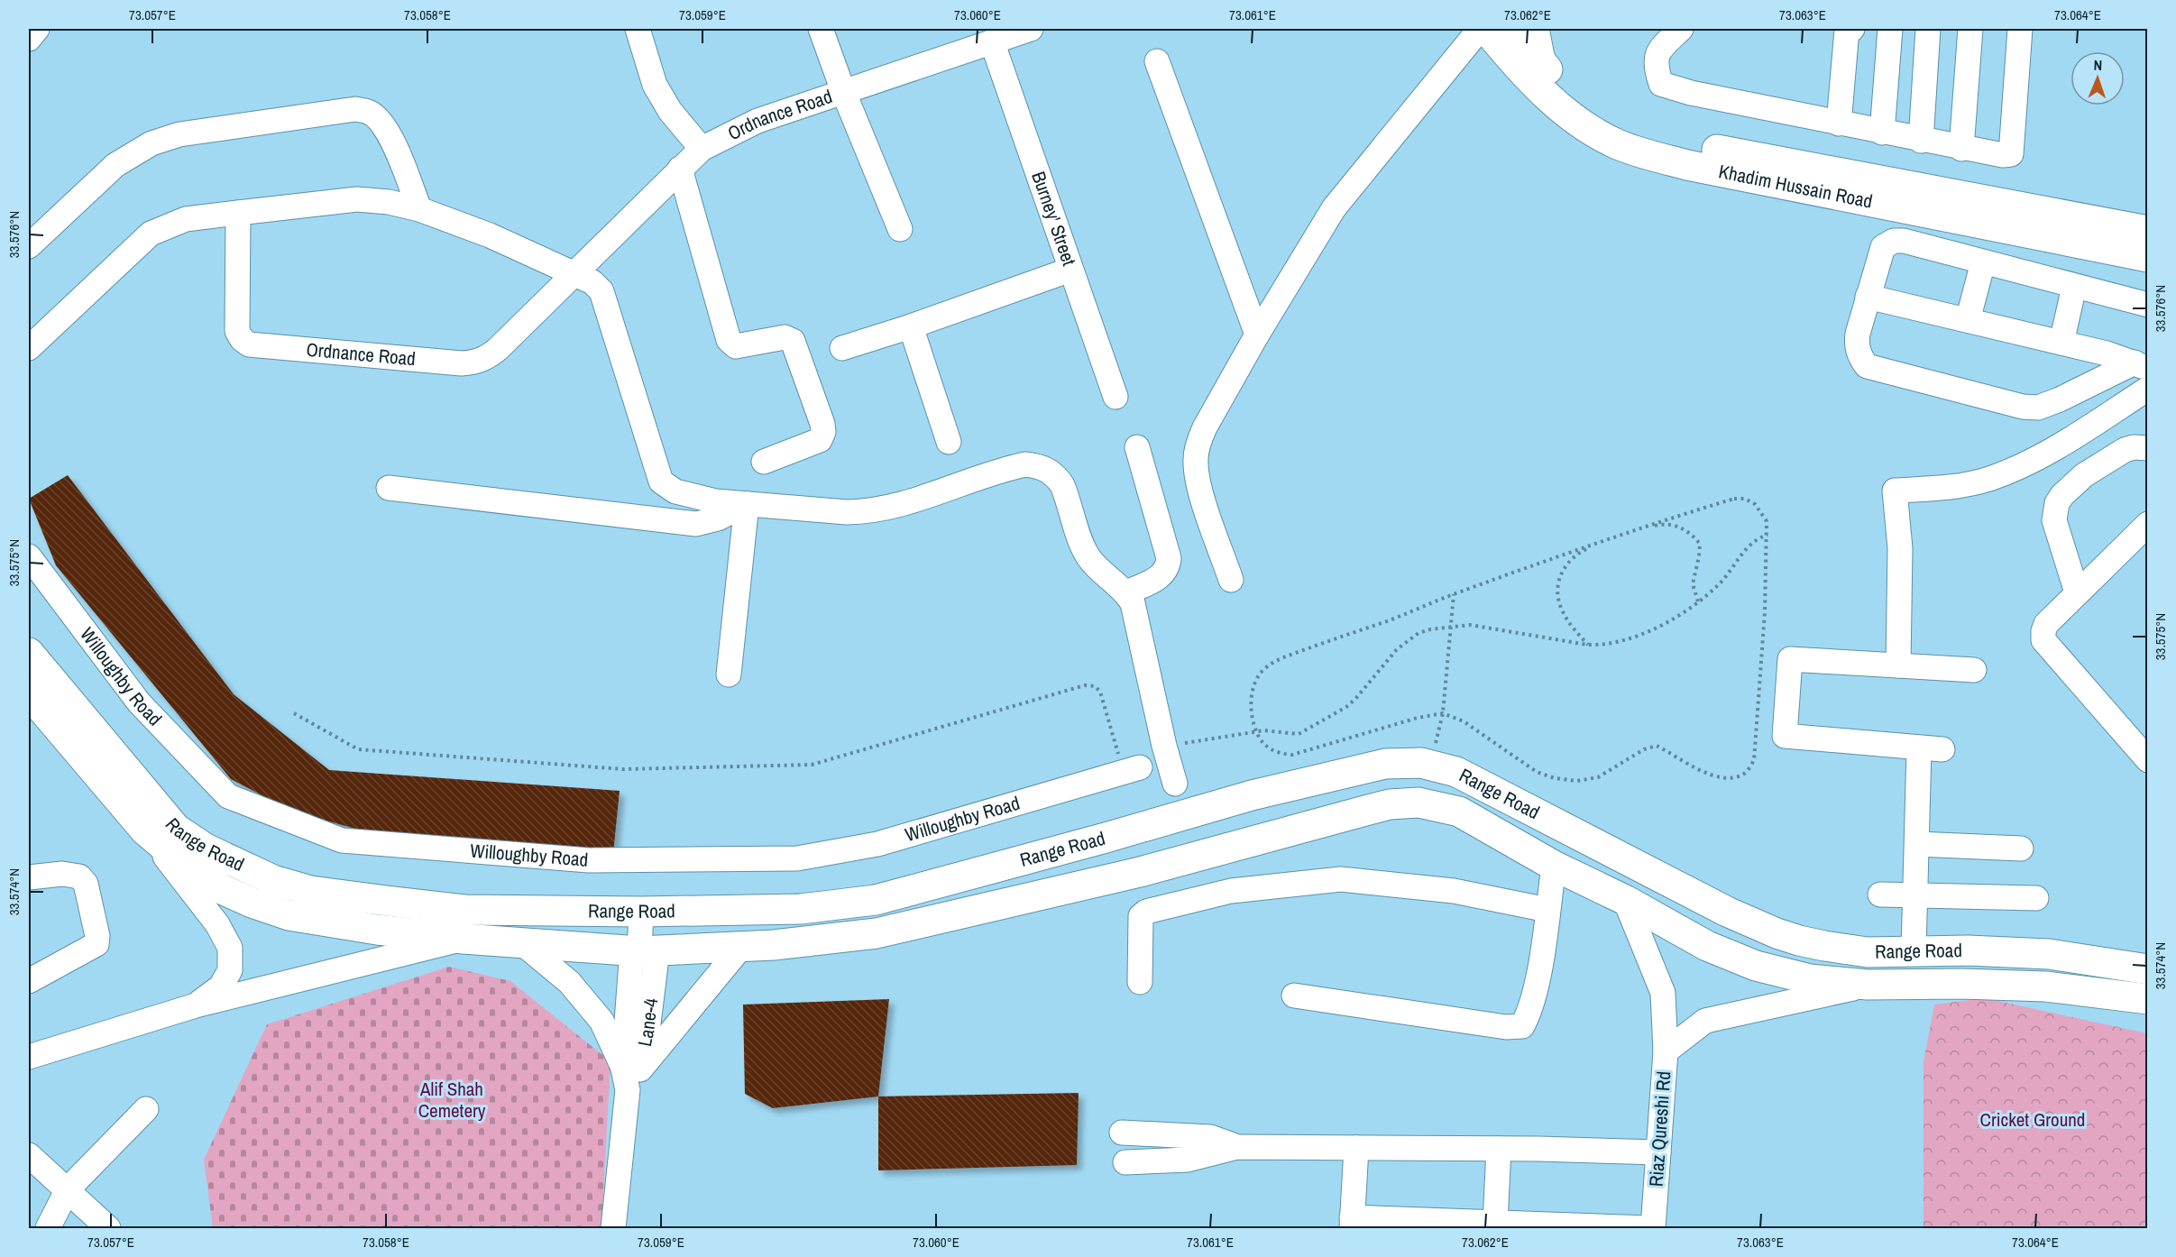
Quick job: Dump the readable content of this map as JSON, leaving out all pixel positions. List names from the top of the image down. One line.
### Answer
{"streets":{"main road":["Khadim Hussain Road","Range Road"],"street":["Ordnance Road","Burney' Street","Willoughby Road","Lane-4","Riaz Qureshi Rd"]},"crossings":[["Ordnance Road","Burney' Street"],["Range Road","Lane-4"]],"parks":["Alif Shah Cemetery","Cricket Ground"],"north":"top","coordinates":["73.057°E","73.058°E","73.059°E","73.060°E","73.061°E","73.062°E","73.063°E","73.064°E","33.576°N","33.575°N","33.574°N"]}
